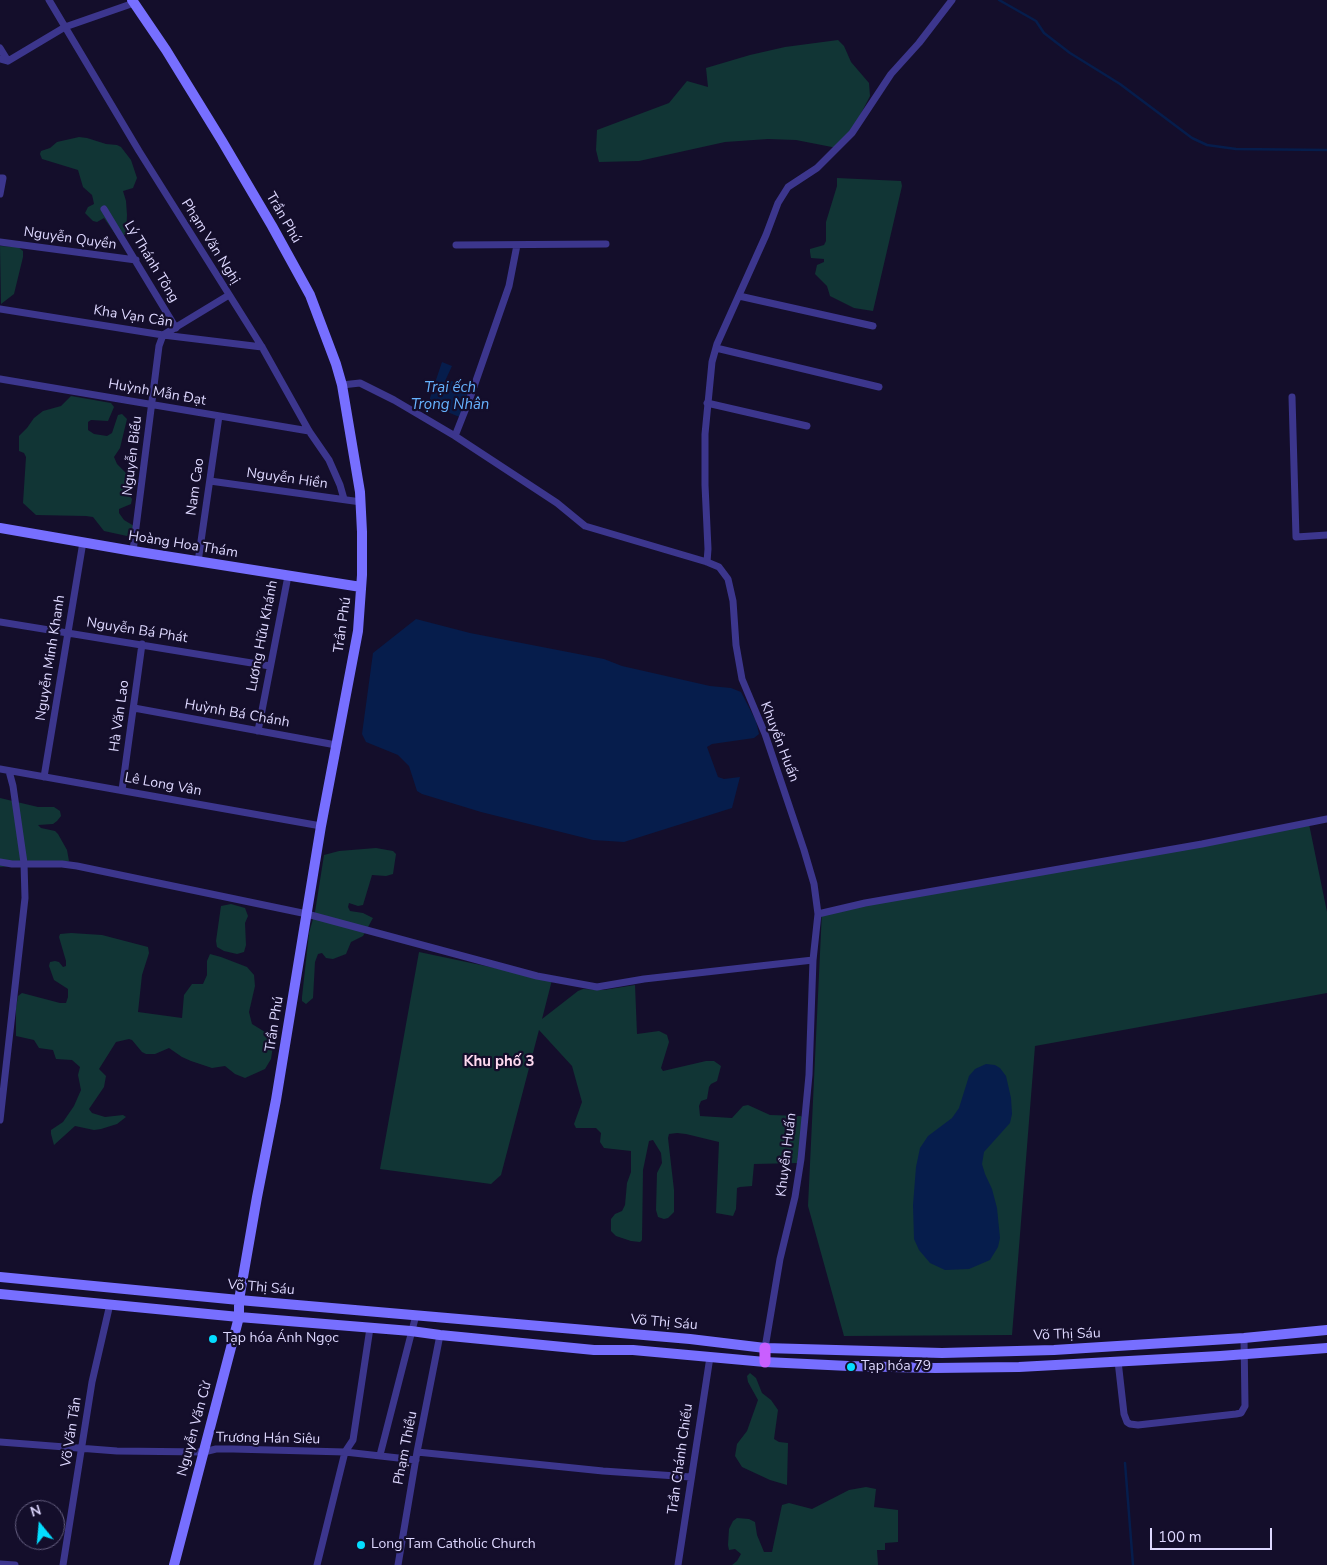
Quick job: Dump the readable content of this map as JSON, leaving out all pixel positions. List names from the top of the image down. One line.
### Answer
{"streets":{"main road":["Trần Phú","Hoàng Hoa Thám","Võ Thị Sáu","Nguyễn Văn Cừ"],"street":["Nguyễn Quyền","Phạm Văn Nghị","Lý Thánh Tông","Kha Vạn Cân","Huỳnh Mẫn Đạt","Nguyễn Biểu","Nguyễn Hiền","Nam Cao","Nguyễn Bá Phát","Lương Hữu Khánh","Nguyễn Minh Khanh","Huỳnh Bá Chánh","Hà Văn Lao","Khuyển Huấn","Lê Long Vân","Võ Văn Tần","Trương Hán Siêu","Phạm Thiều","Trần Chánh Chiếu"]},"crossings":[["Trần Phú","Nguyễn Hiền"],["Trần Phú","Hoàng Hoa Thám"],["Trần Phú","Huỳnh Bá Chánh"],["Trần Phú","Khuyển Huấn"],["Trần Phú","Lê Long Vân"],["Trần Phú","Võ Thị Sáu"],["Trần Phú","Nguyễn Văn Cừ"],["Nguyễn Quyền","Lý Thánh Tông"],["Phạm Văn Nghị","Kha Vạn Cân"],["Phạm Văn Nghị","Huỳnh Mẫn Đạt"],["Phạm Văn Nghị","Nguyễn Hiền"],["Kha Vạn Cân","Nguyễn Biểu"],["Huỳnh Mẫn Đạt","Nguyễn Biểu"],["Huỳnh Mẫn Đạt","Nam Cao"],["Nguyễn Biểu","Hoàng Hoa Thám"],["Nguyễn Hiền","Nam Cao"],["Nam Cao","Hoàng Hoa Thám"],["Hoàng Hoa Thám","Lương Hữu Khánh"],["Hoàng Hoa Thám","Nguyễn Minh Khanh"],["Nguyễn Bá Phát","Lương Hữu Khánh"],["Nguyễn Bá Phát","Nguyễn Minh Khanh"],["Nguyễn Bá Phát","Hà Văn Lao"],["Lương Hữu Khánh","Huỳnh Bá Chánh"],["Nguyễn Minh Khanh","Lê Long Vân"],["Huỳnh Bá Chánh","Hà Văn Lao"],["Hà Văn Lao","Lê Long Vân"],["Khuyển Huấn","Võ Thị Sáu"],["Võ Thị Sáu","Nguyễn Văn Cừ"],["Võ Thị Sáu","Võ Văn Tần"],["Võ Thị Sáu","Phạm Thiều"],["Võ Thị Sáu","Trần Chánh Chiếu"],["Nguyễn Văn Cừ","Trương Hán Siêu"],["Võ Văn Tần","Trương Hán Siêu"],["Trương Hán Siêu","Phạm Thiều"],["Trương Hán Siêu","Trần Chánh Chiếu"]],"districts":["Khu phố 3"],"water":["Trại ếch Trọng Nhân"],"places":["Tạp hóa Ánh Ngọc","Tạp hóa 79","Long Tam Catholic Church"],"scale_bar":"100 m","north":"top"}
